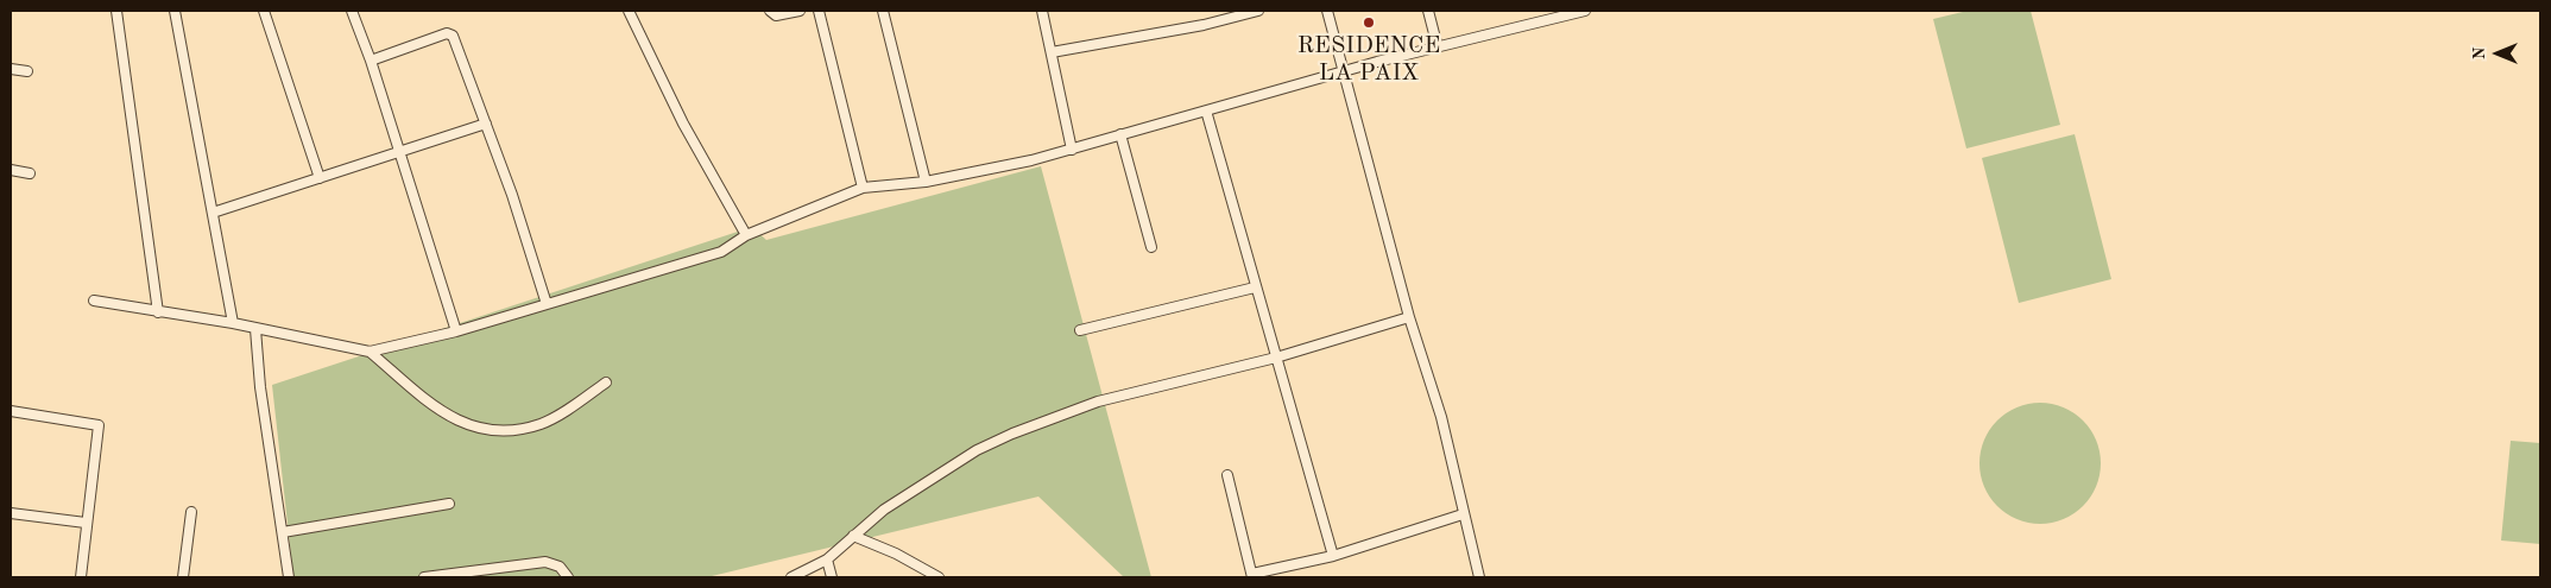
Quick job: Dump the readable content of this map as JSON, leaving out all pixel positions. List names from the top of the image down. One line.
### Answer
{"places":["RESIDENCE LA PAIX"],"north":"left"}
